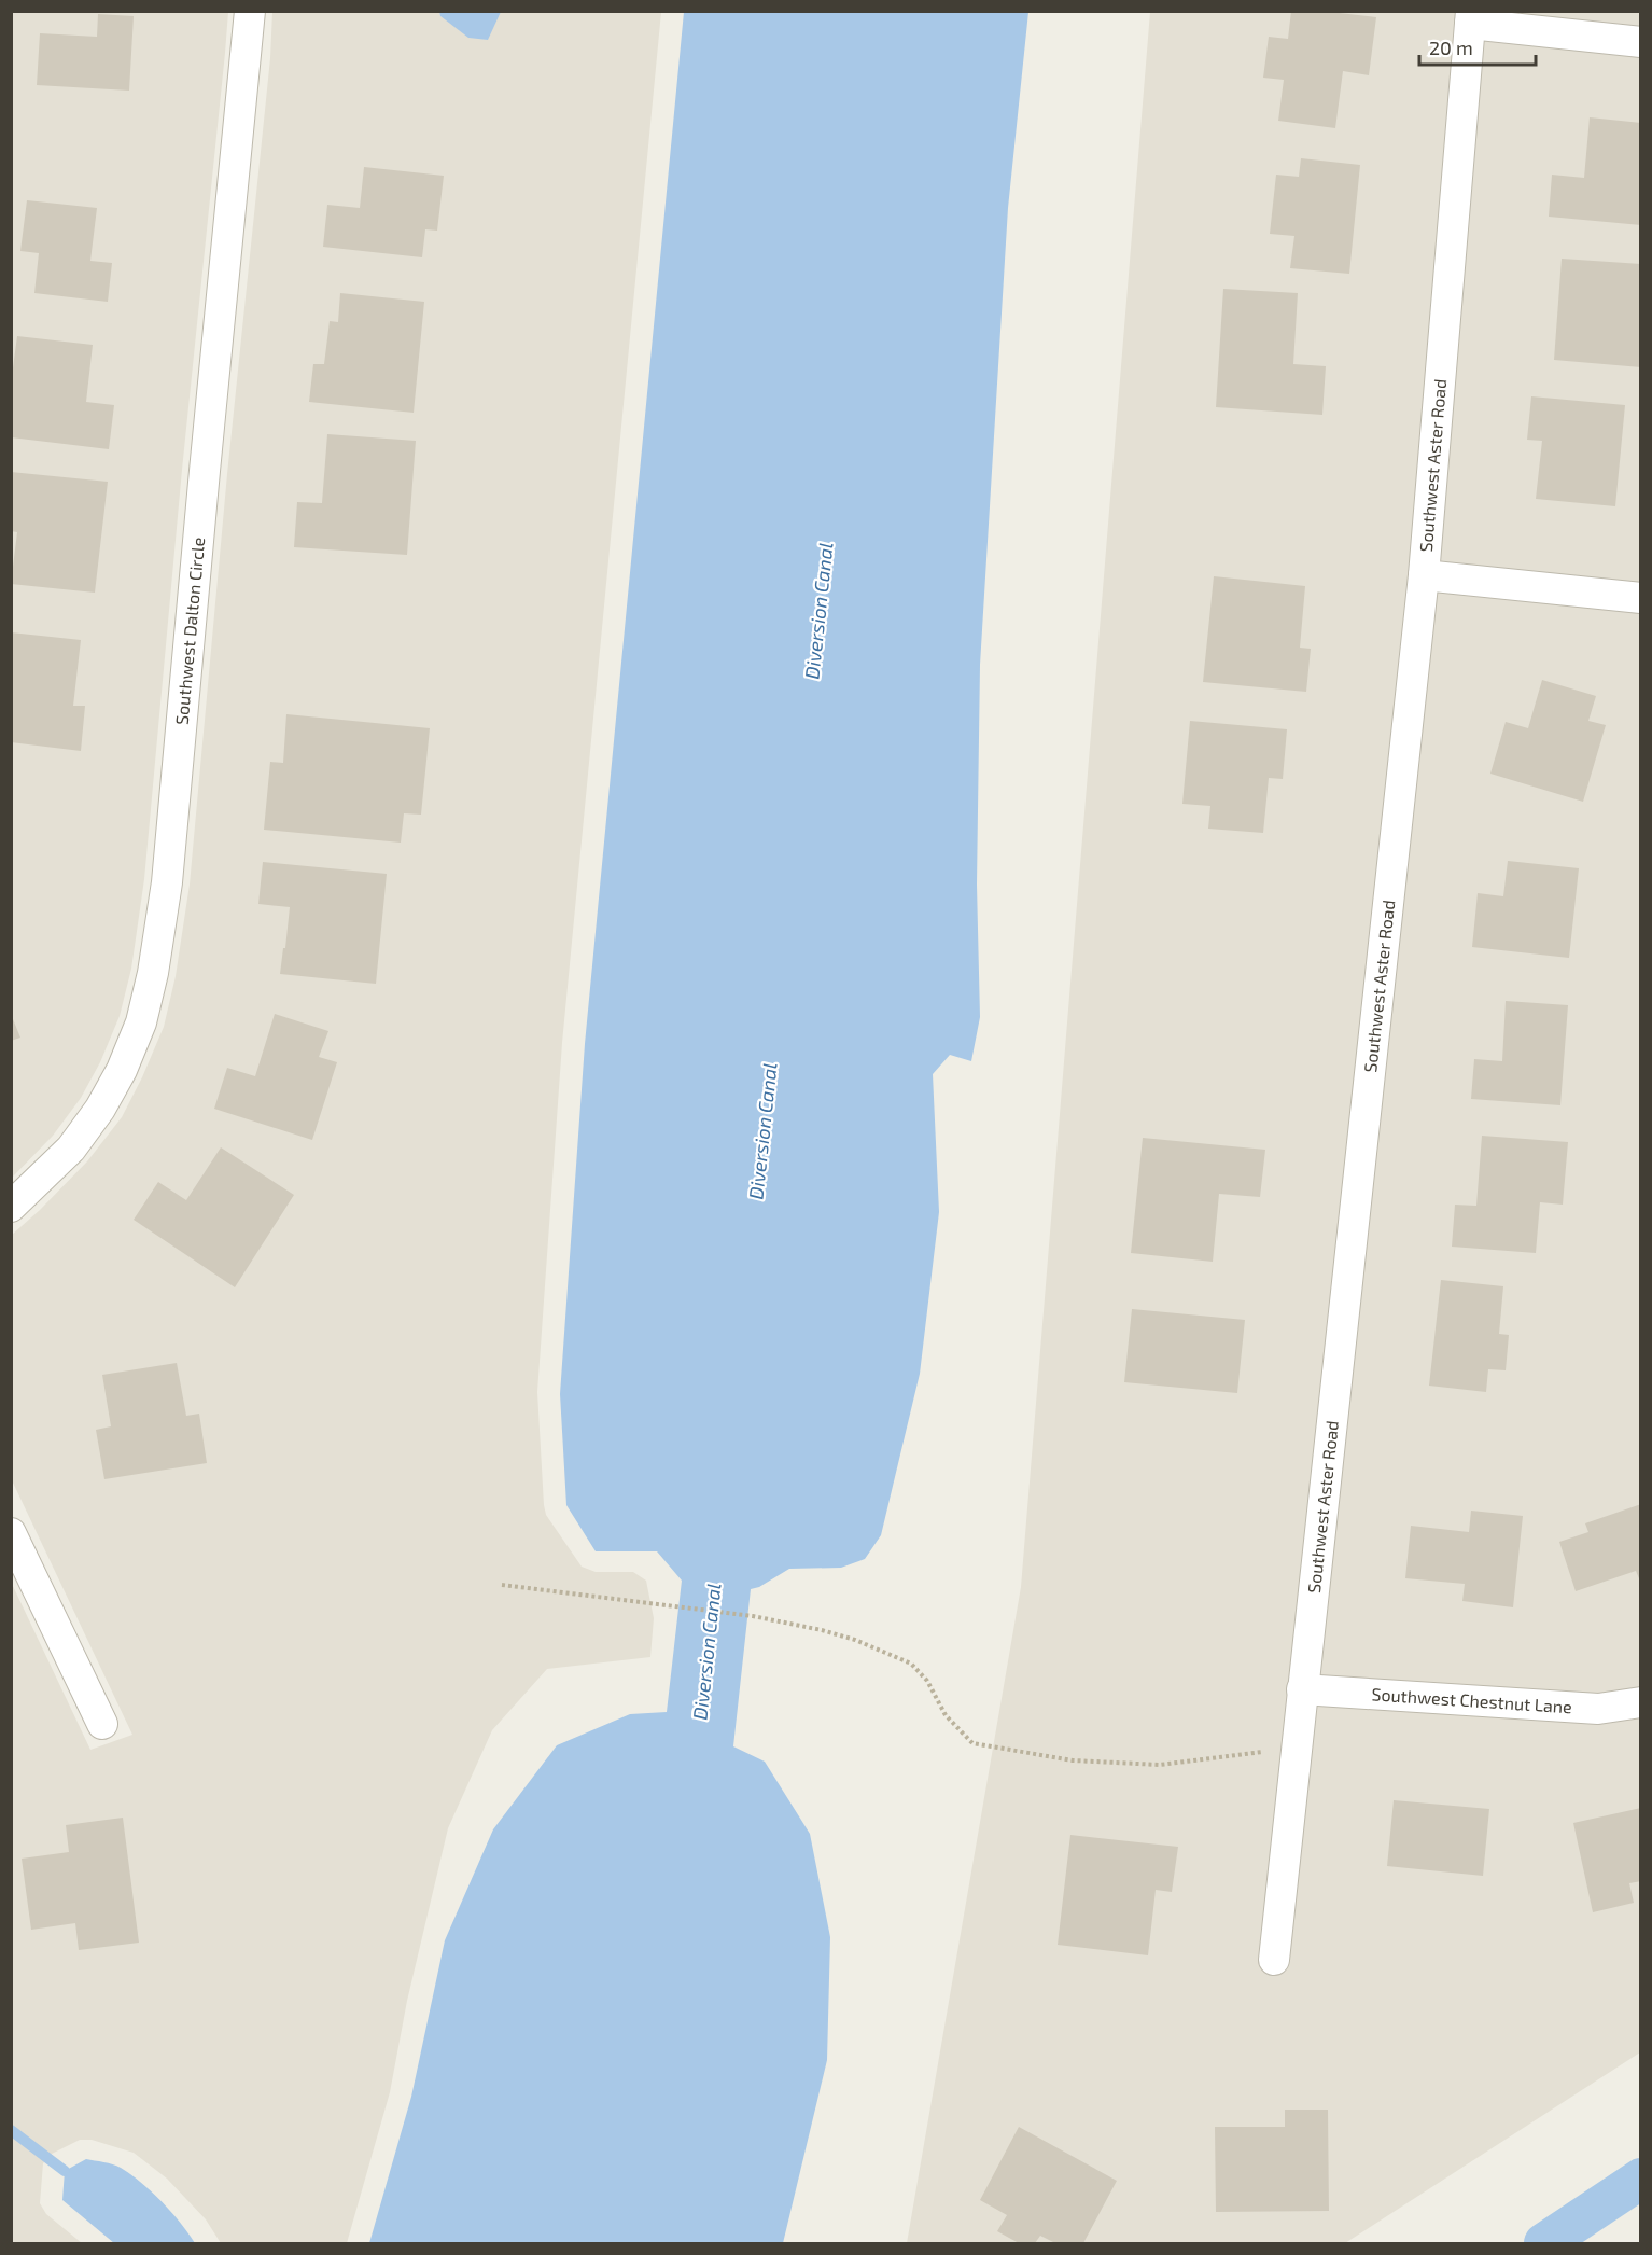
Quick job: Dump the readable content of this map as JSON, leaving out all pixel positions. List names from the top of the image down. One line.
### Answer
{"streets":{"street":["Southwest Aster Road","Southwest Dalton Circle","Southwest Chestnut Lane"]},"crossings":[["Southwest Aster Road","Southwest Chestnut Lane"]],"water":["Diversion Canal"],"scale_bar":"20 m"}
